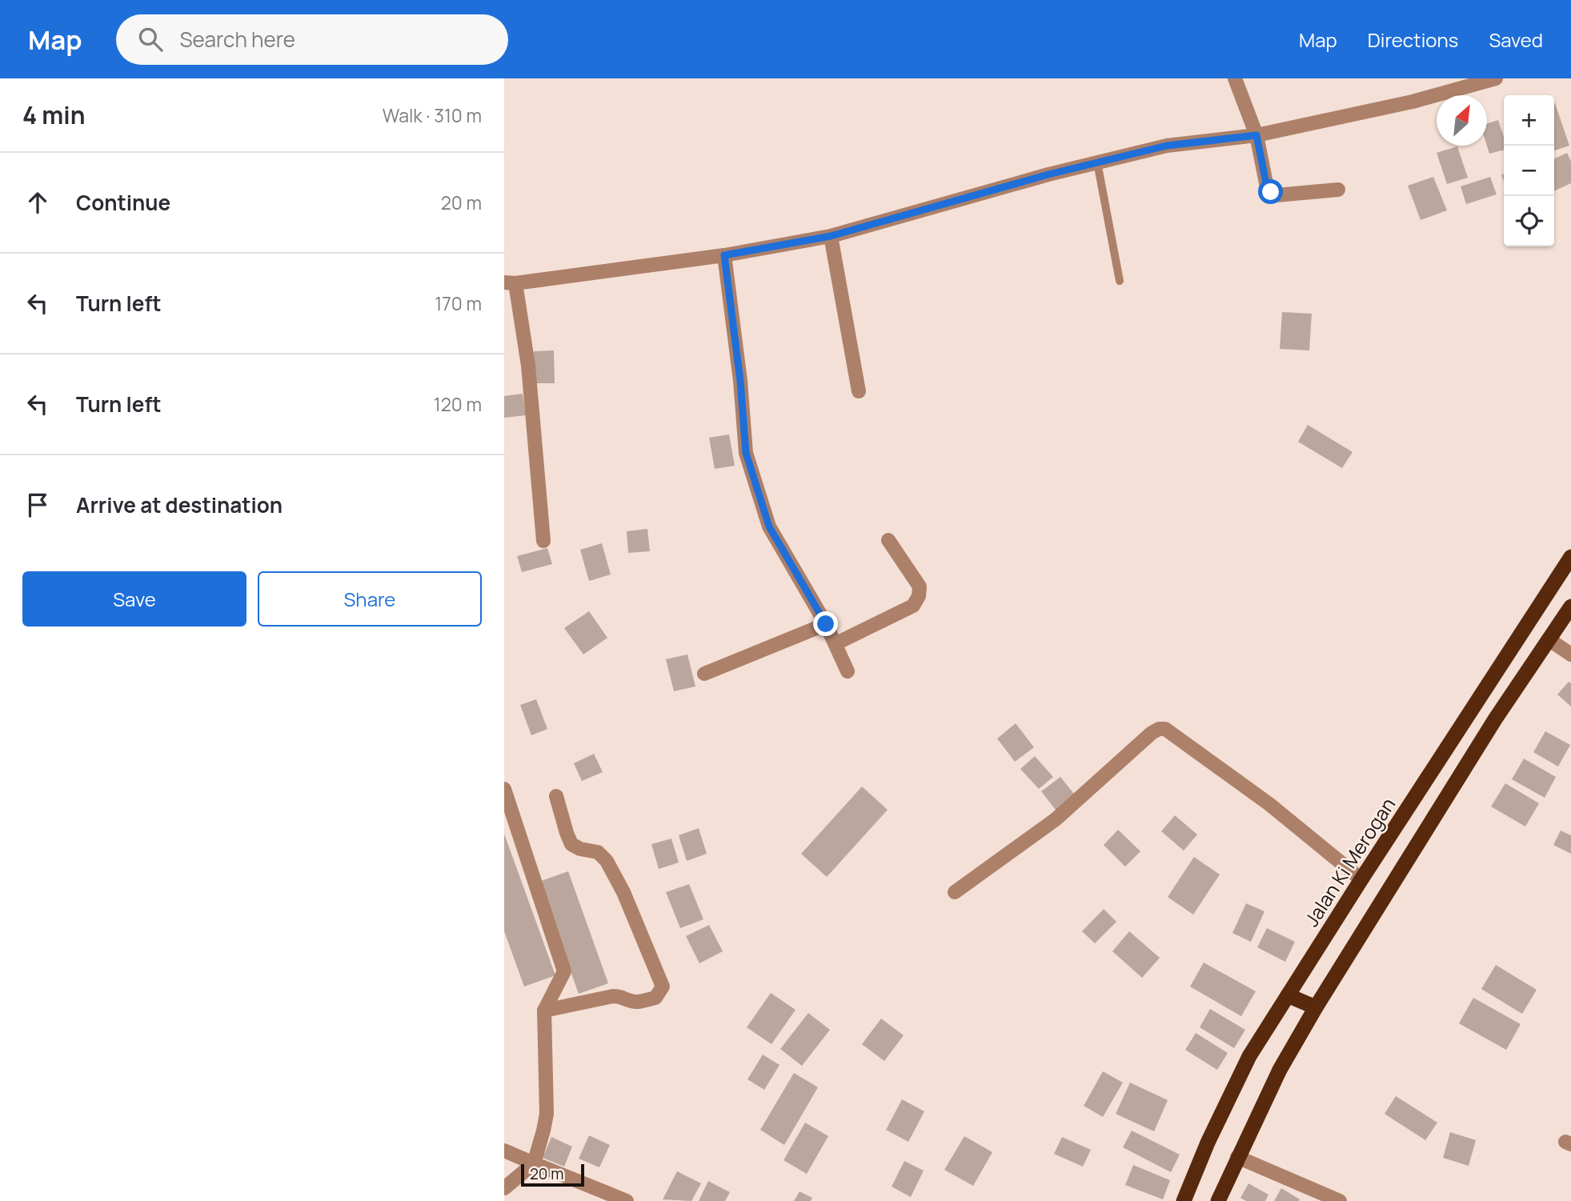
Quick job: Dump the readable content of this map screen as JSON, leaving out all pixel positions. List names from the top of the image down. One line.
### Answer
{"streets":{"highway":["Jalan Ki Merogan"]},"scale_bar":"20 m","north":"top right","page":{"header":"Map","search":"Search here","nav":["Map","Directions","Saved"],"heading":["4 min","Walk · 310 m"],"map_buttons":["+","−"],"list":[["Continue","20 m"],["Turn left","170 m"],["Turn left","120 m"],"Arrive at destination"],"buttons":["Save","Share"],"scale":"20 m"}}
